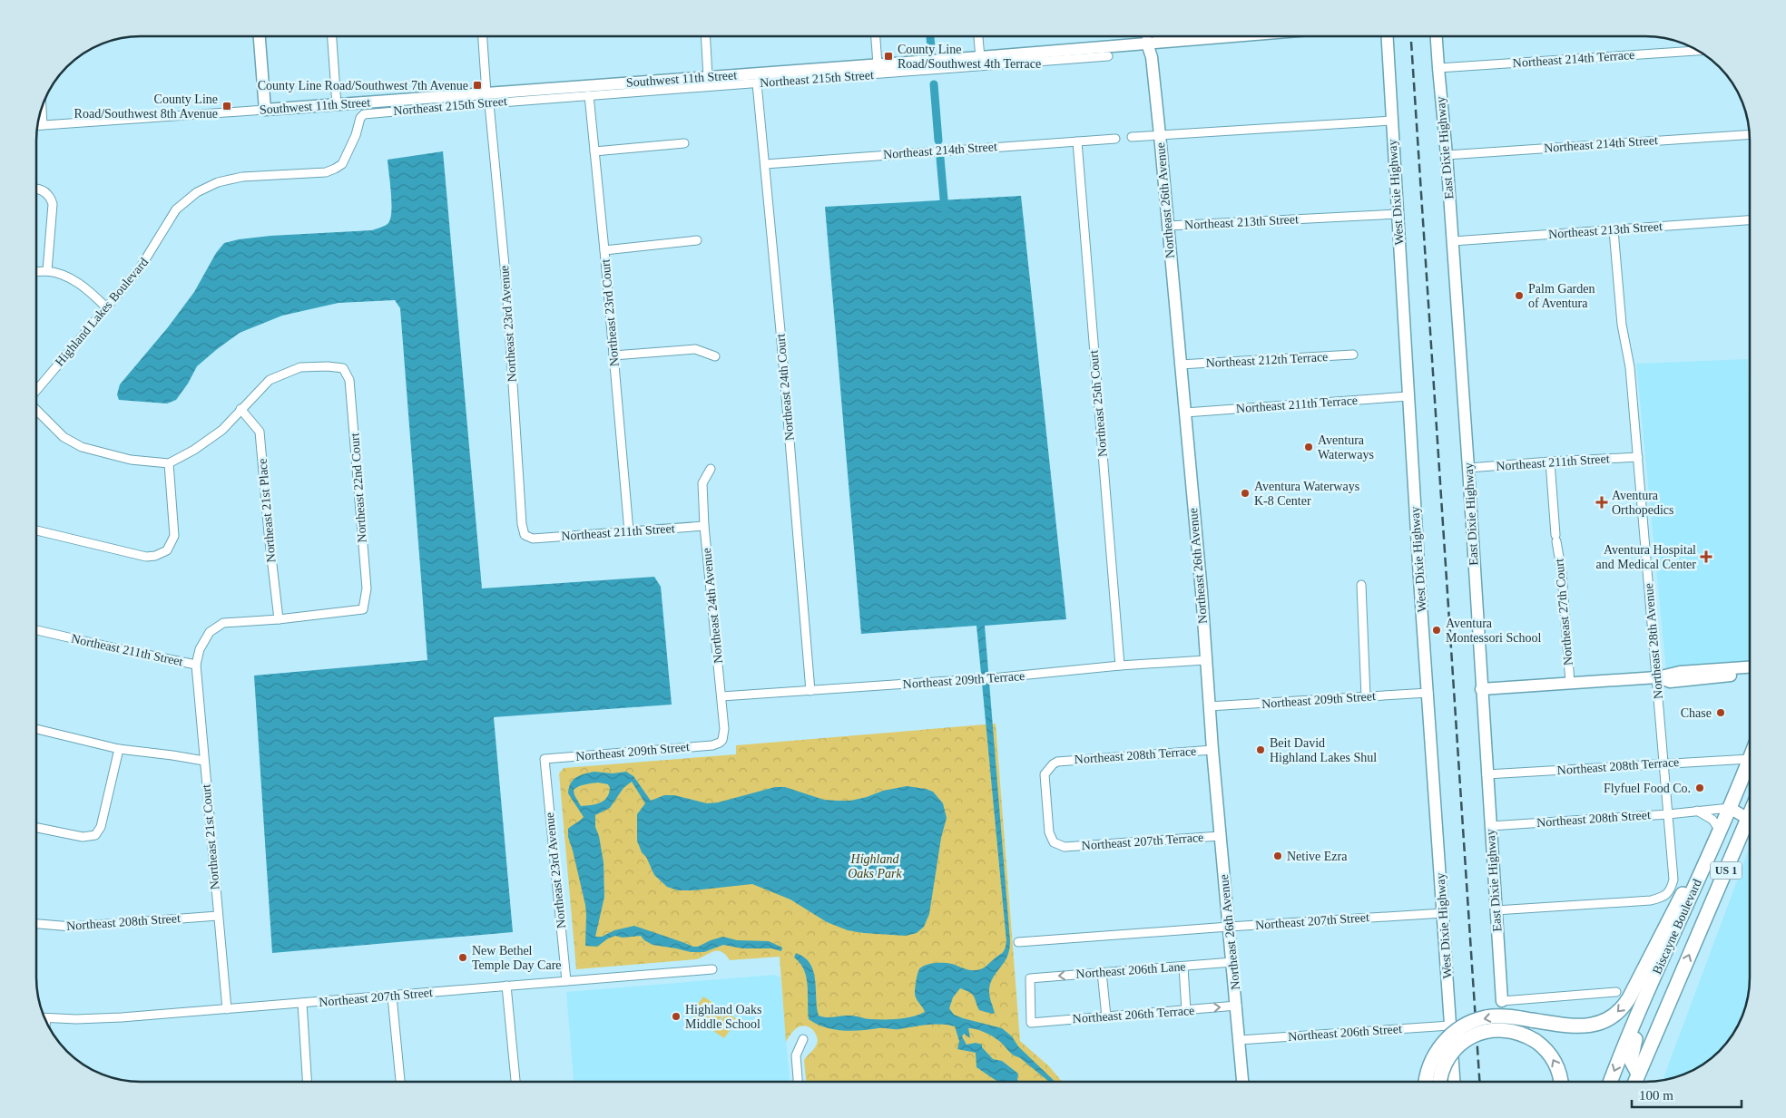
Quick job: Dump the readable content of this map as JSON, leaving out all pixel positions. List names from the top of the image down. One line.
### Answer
{"streets":{"main road":["US 1","Biscayne Boulevard"],"street":["Northeast 214th Terrace","Southwest 11th Street","Northeast 215th Street","Northeast 214th Street","East Dixie Highway","West Dixie Highway","Northeast 26th Avenue","Northeast 213th Street","Highland Lakes Boulevard","Northeast 23rd Court","Northeast 23rd Avenue","Northeast 212th Terrace","Northeast 24th Court","Northeast 25th Court","Northeast 211th Terrace","Northeast 211th Street","Northeast 22nd Court","Northeast 21st Place","Northeast 24th Avenue","Northeast 27th Court","Northeast 28th Avenue","Northeast 209th Terrace","Northeast 209th Street","Northeast 208th Terrace","Northeast 208th Street","Northeast 21st Court","Northeast 207th Terrace","Northeast 207th Street","Northeast 206th Lane","Northeast 206th Terrace","Northeast 206th Street"]},"crossings":[["Northeast 214th Terrace","East Dixie Highway"],["Southwest 11th Street","Northeast 215th Street"],["Southwest 11th Street","Northeast 26th Avenue"],["Southwest 11th Street","Northeast 23rd Avenue"],["Northeast 215th Street","Highland Lakes Boulevard"],["Northeast 215th Street","Northeast 23rd Court"],["Northeast 215th Street","Northeast 23rd Avenue"],["Northeast 215th Street","Northeast 24th Court"],["Northeast 214th Street","East Dixie Highway"],["Northeast 214th Street","Northeast 24th Court"],["Northeast 214th Street","Northeast 25th Court"],["East Dixie Highway","Northeast 213th Street"],["East Dixie Highway","Northeast 211th Street"],["East Dixie Highway","Northeast 28th Avenue"],["East Dixie Highway","Northeast 208th Terrace"],["East Dixie Highway","Northeast 208th Street"],["West Dixie Highway","Northeast 213th Street"],["West Dixie Highway","Northeast 211th Terrace"],["West Dixie Highway","Northeast 209th Street"],["West Dixie Highway","Northeast 207th Street"],["West Dixie Highway","Northeast 206th Street"],["Northeast 26th Avenue","Northeast 213th Street"],["Northeast 26th Avenue","Northeast 212th Terrace"],["Northeast 26th Avenue","Northeast 211th Terrace"],["Northeast 26th Avenue","Northeast 209th Terrace"],["Northeast 26th Avenue","Northeast 209th Street"],["Northeast 26th Avenue","Northeast 208th Terrace"],["Northeast 26th Avenue","Northeast 207th Terrace"],["Northeast 26th Avenue","Northeast 207th Street"],["Northeast 26th Avenue","Northeast 206th Lane"],["Northeast 26th Avenue","Northeast 206th Terrace"],["Northeast 26th Avenue","Northeast 206th Street"],["Northeast 213th Street","Northeast 28th Avenue"],["Northeast 23rd Court","Northeast 211th Street"],["Northeast 23rd Avenue","Northeast 211th Street"],["Northeast 23rd Avenue","Northeast 209th Street"],["Northeast 23rd Avenue","Northeast 207th Street"],["Northeast 24th Court","Northeast 209th Terrace"],["Northeast 25th Court","Northeast 209th Terrace"],["Northeast 211th Street","Northeast 22nd Court"],["Northeast 211th Street","Northeast 21st Place"],["Northeast 211th Street","Northeast 24th Avenue"],["Northeast 211th Street","Northeast 27th Court"],["Northeast 211th Street","Northeast 28th Avenue"],["Northeast 211th Street","Northeast 21st Court"],["Northeast 22nd Court","Northeast 21st Place"],["Northeast 24th Avenue","Northeast 209th Terrace"],["Northeast 24th Avenue","Northeast 209th Street"],["Northeast 28th Avenue","Northeast 208th Terrace"],["Northeast 28th Avenue","Northeast 208th Street"],["Northeast 208th Terrace","Northeast 207th Terrace"],["Northeast 208th Terrace","Biscayne Boulevard"],["Northeast 208th Street","Northeast 21st Court"],["Northeast 208th Street","Biscayne Boulevard"],["Northeast 21st Court","Northeast 207th Street"],["Northeast 206th Lane","Northeast 206th Terrace"]],"parks":["Highland Oaks Park"],"places":{"transit":["County Line Road/Southwest 4th Terrace","County Line Road/Southwest 7th Avenue","County Line Road/Southwest 8th Avenue"],"other":["Palm Garden of Aventura","Aventura Waterways","Aventura Waterways K-8 Center","Aventura Montessori School","Chase","Beit David Highland Lakes Shul","Flyfuel Food Co.","Netive Ezra","New Bethel Temple Day Care","Highland Oaks Middle School"],"health":["Aventura Orthopedics","Aventura Hospital and Medical Center"]},"scale_bar":"100 m"}
